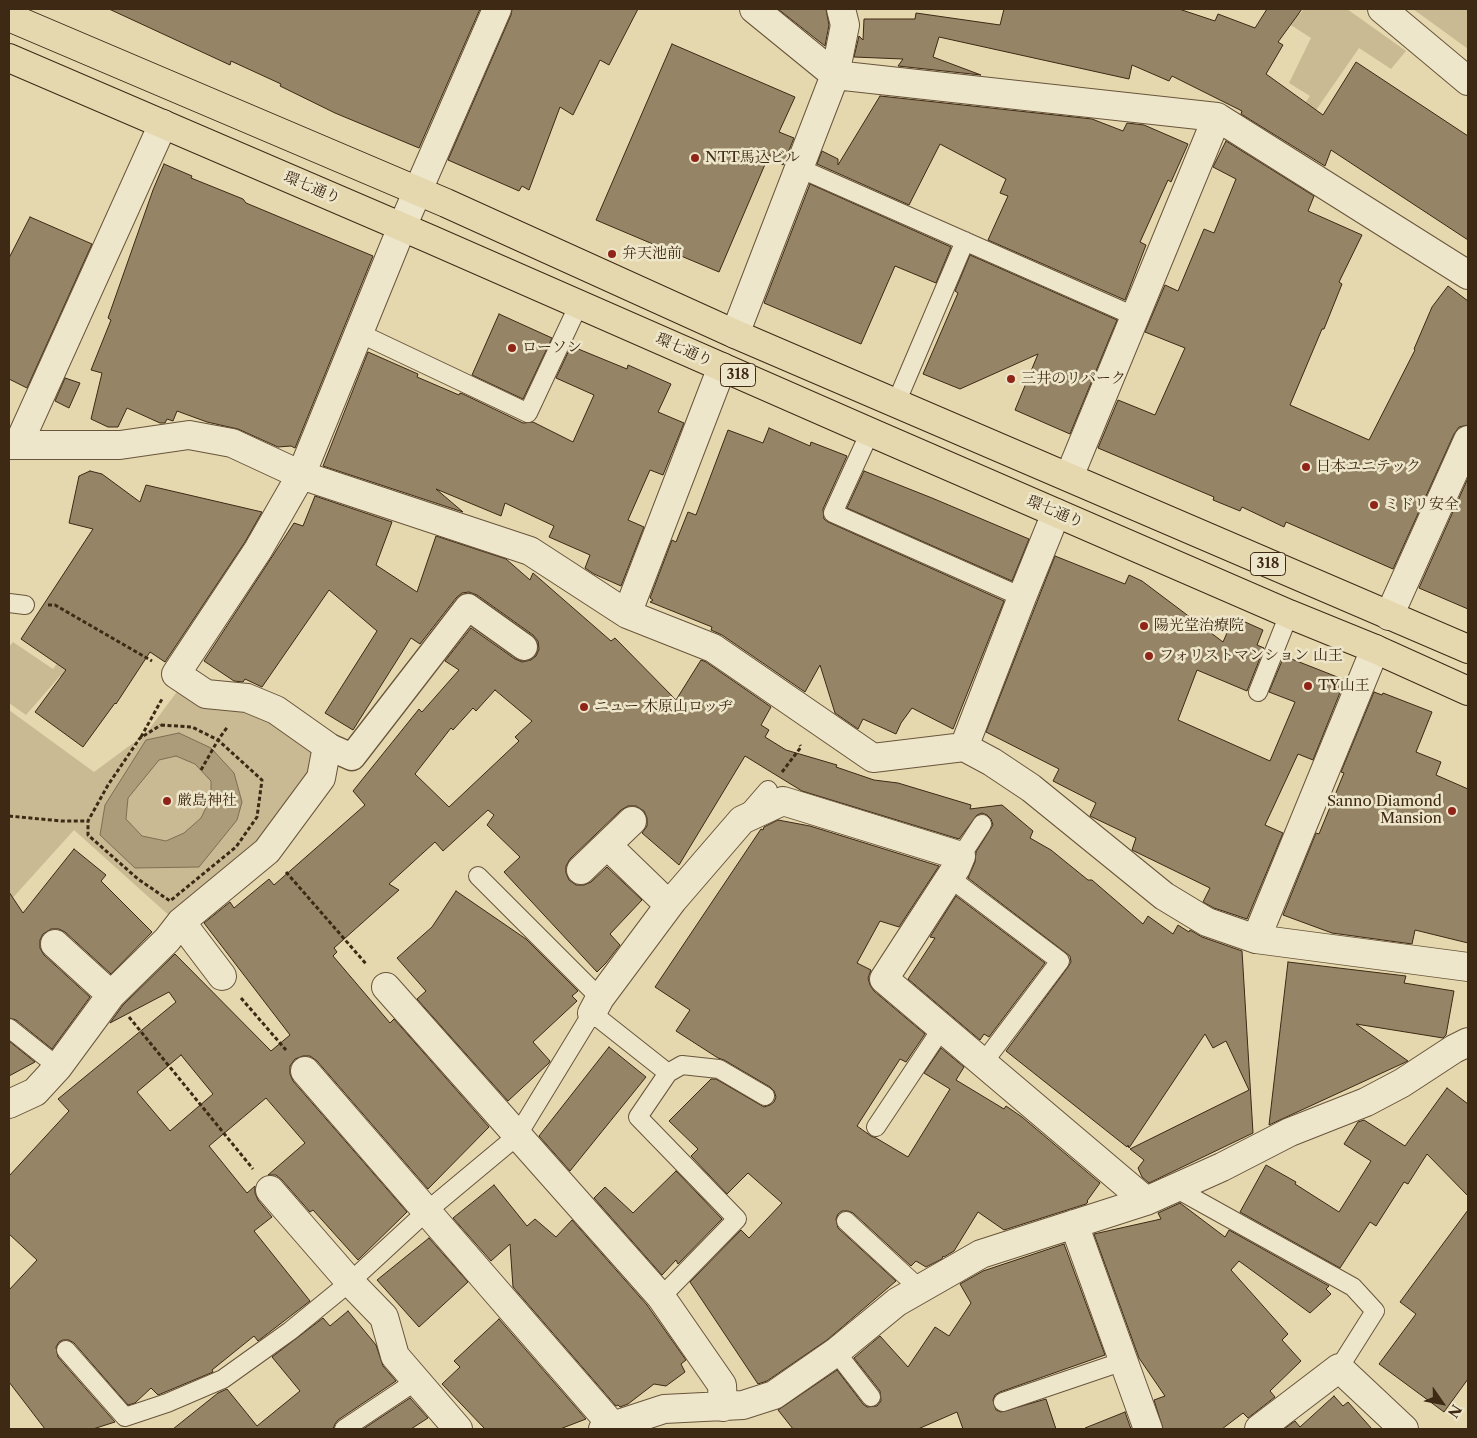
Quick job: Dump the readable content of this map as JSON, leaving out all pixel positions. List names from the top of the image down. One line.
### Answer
{"streets":{"main road":["環七通り","318"]},"places":["NTT馬込ビル","弁天池前","ローソン","三井のリパーク","日本ユニテック","ミドリ安全","陽光堂治療院","フォリストマンション 山王","TY山王","ニュー 木原山ロッヂ","厳島神社","Sanno Diamond Mansion"],"north":"bottom right"}
